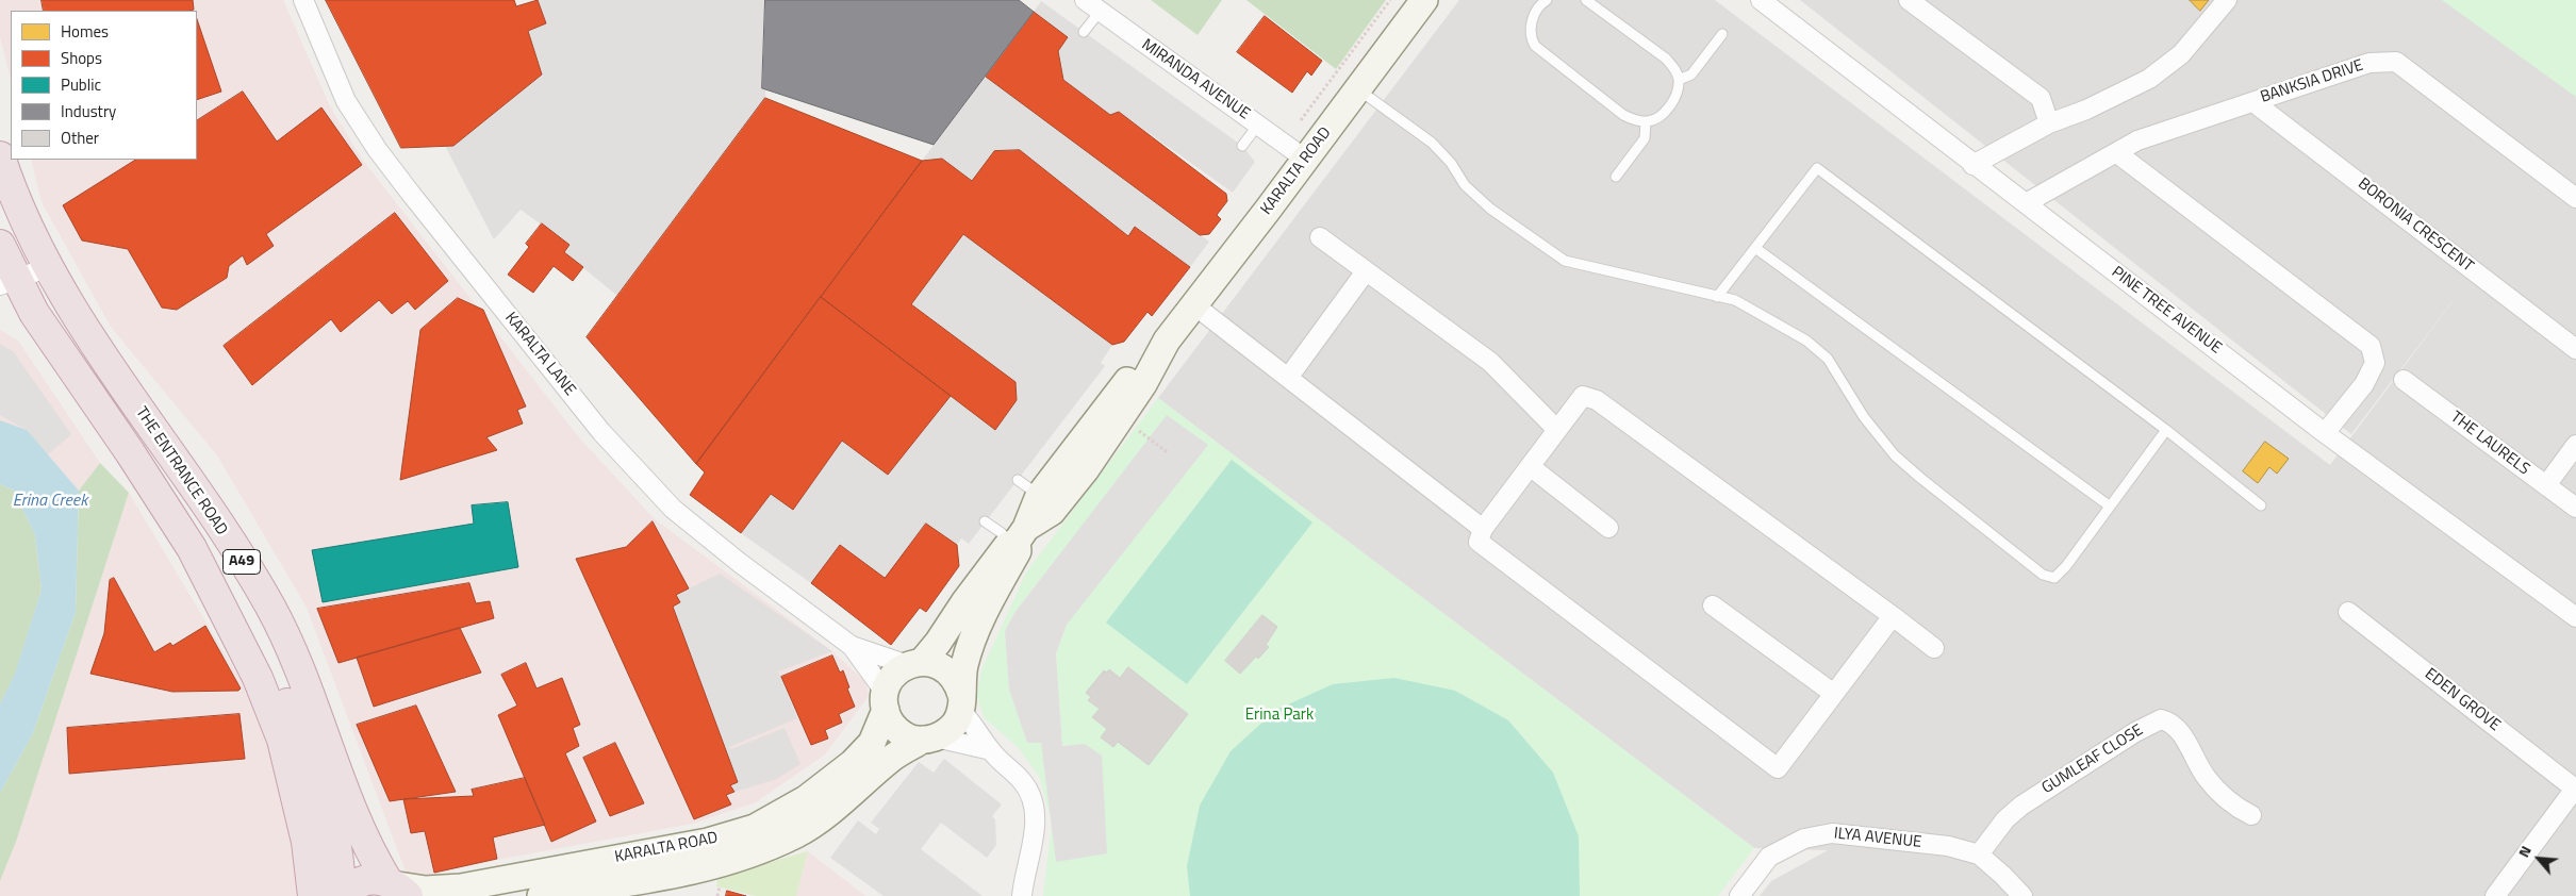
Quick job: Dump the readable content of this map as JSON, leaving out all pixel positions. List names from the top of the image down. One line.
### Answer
{"streets":{"highway":["THE ENTRANCE ROAD","A49"],"street":["MIRANDA AVENUE","BANKSIA DRIVE","KARALTA ROAD","BORONIA CRESCENT","PINE TREE AVENUE","KARALTA LANE","THE LAURELS","EDEN GROVE","GUMLEAF CLOSE","ILYA AVENUE"]},"crossings":[["MIRANDA AVENUE","KARALTA ROAD"],["BANKSIA DRIVE","BORONIA CRESCENT"],["BANKSIA DRIVE","PINE TREE AVENUE"],["KARALTA ROAD","KARALTA LANE"],["KARALTA ROAD","THE ENTRANCE ROAD"],["KARALTA ROAD","A49"],["THE ENTRANCE ROAD","A49"],["GUMLEAF CLOSE","ILYA AVENUE"]],"water":["Erina Creek"],"parks":["Erina Park"],"legend":["Homes","Shops","Public","Industry","Other"],"north":"top left"}
